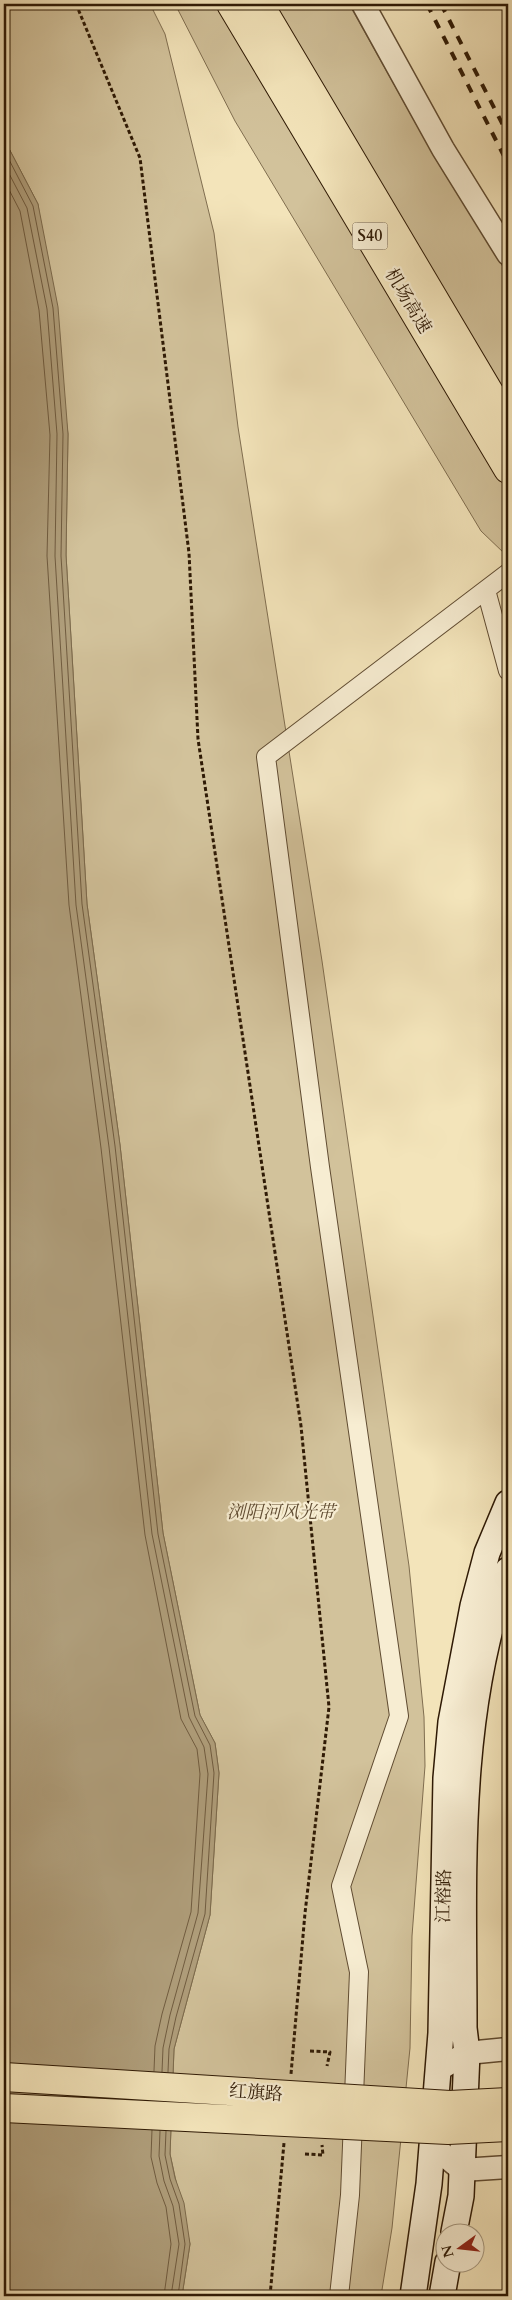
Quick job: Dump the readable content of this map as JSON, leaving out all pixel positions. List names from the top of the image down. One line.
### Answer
{"streets":{"main road":["S40","机场高速","江榕路","红旗路"]},"parks":["浏阳河风光带"],"north":"left"}
